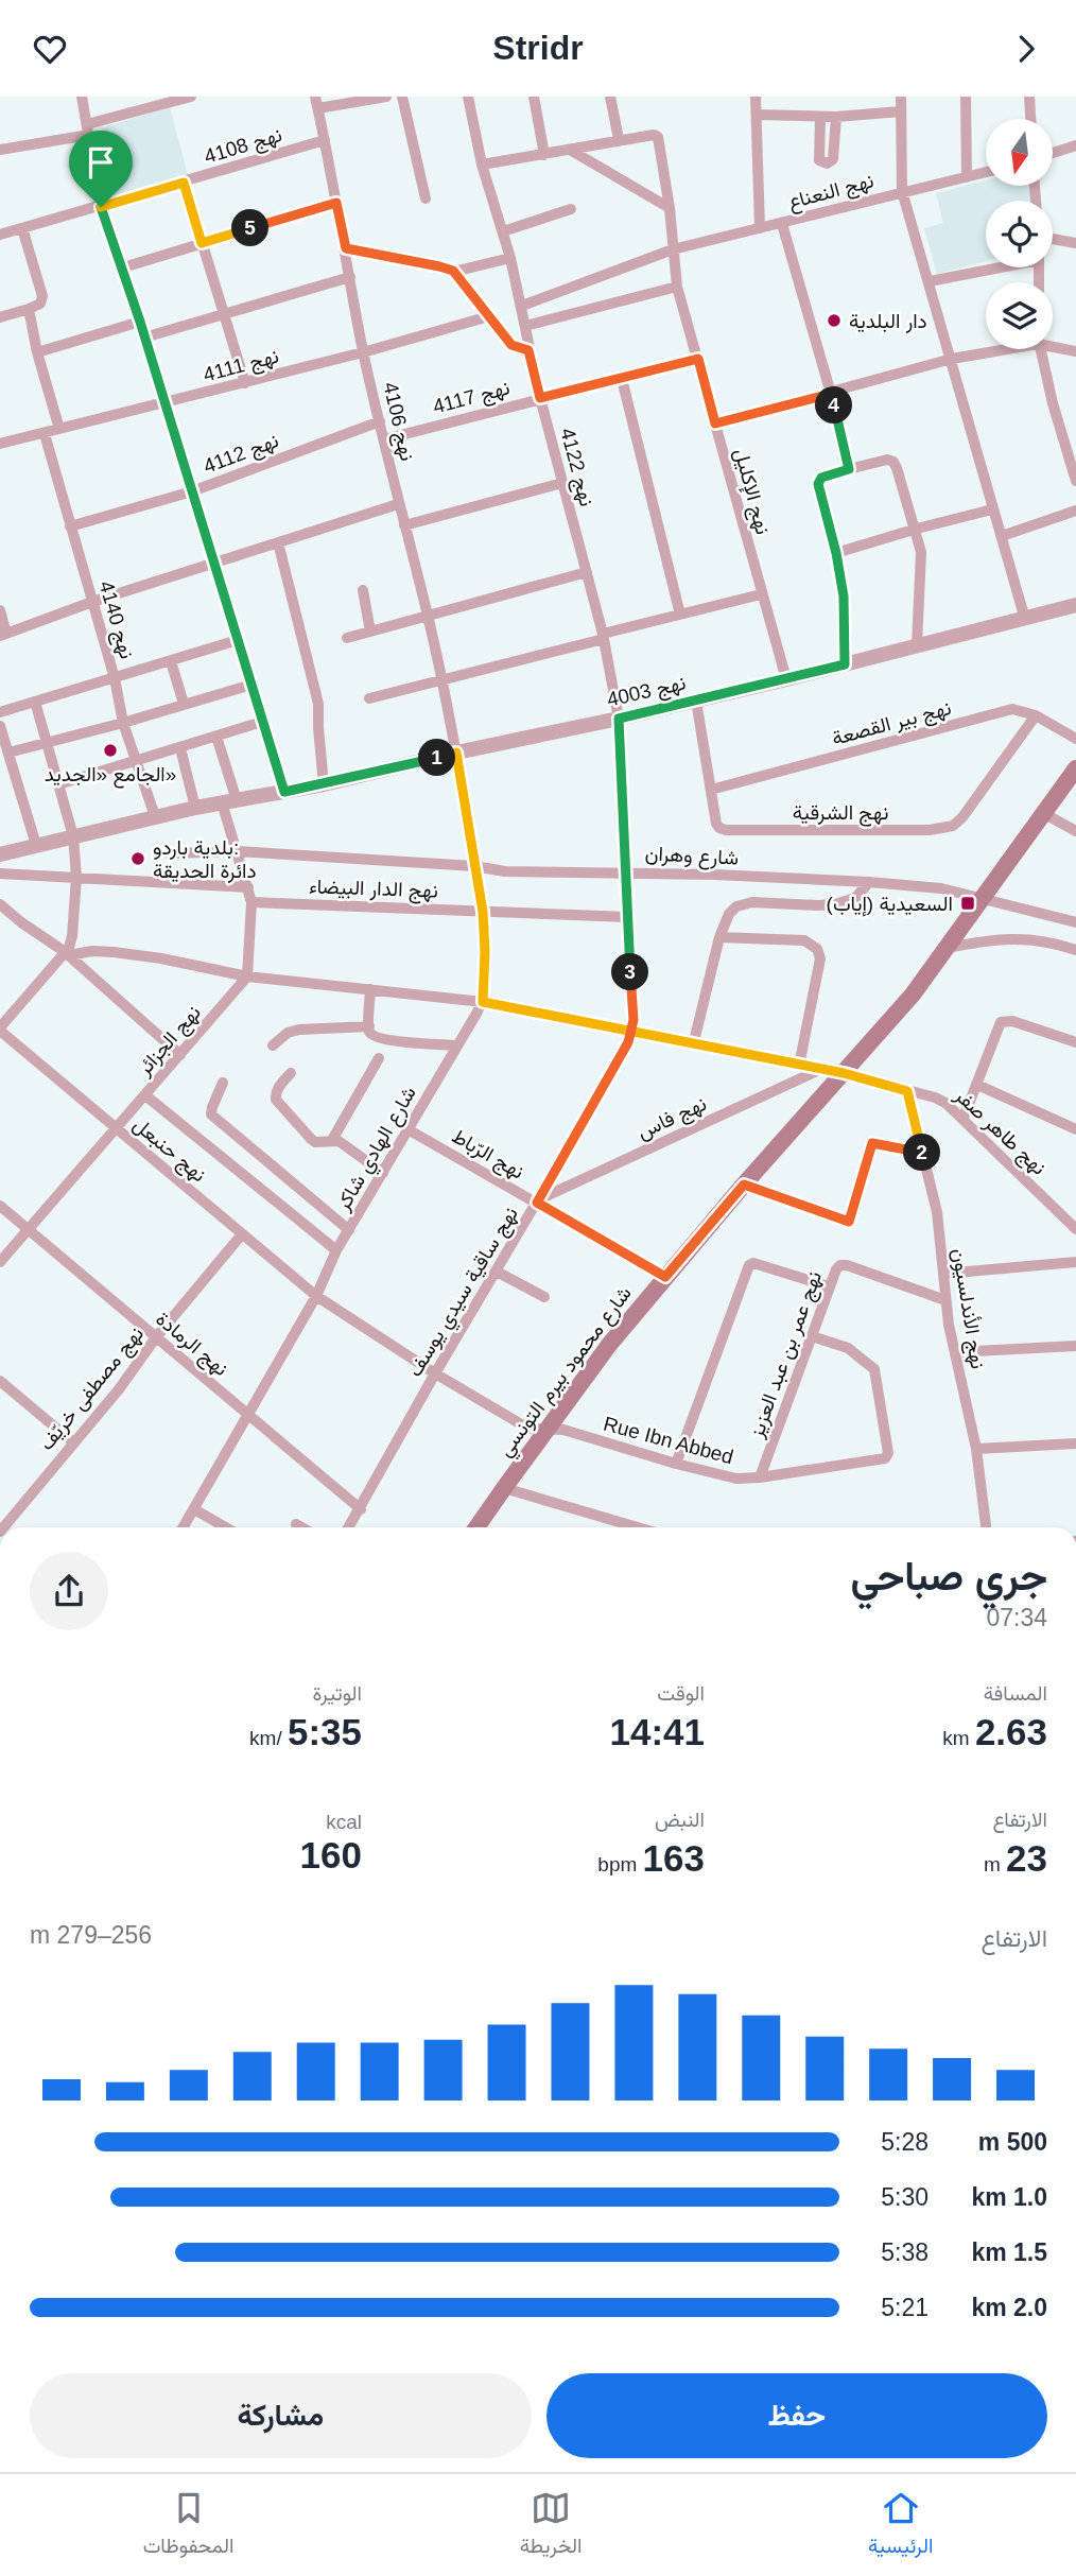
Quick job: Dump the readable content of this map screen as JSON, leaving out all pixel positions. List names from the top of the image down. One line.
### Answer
{"streets":{"main road":["شارع محمود بيرم التونسي"],"street":["نهج 4108","نهج النعناع","نهج 4111","نهج 4117","نهج 4106","نهج 4112","نهج 4122","نهج الإكليل","نهج 4140","نهج 4003","نهج بير القصعة","نهج الشرقية","شارع وهران","نهج الدار البيضاء","نهج الجزائر","نهج فاس","نهج طاهر صفر","شارع الهادي شاكر","نهج حنبعل","نهج الرّباط","نهج ساقية سيدي يوسف","نهج الأندلسيون","نهج الرمادة","نهج عمر بن عبد العزيز","نهج مصطفى خريّف","Rue Ibn Abbed"]},"crossings":[["نهج 4108","نهج 4106"],["نهج النعناع","نهج 4122"],["نهج النعناع","نهج الإكليل"],["نهج 4111","نهج 4106"],["نهج 4111","نهج 4140"],["نهج 4117","نهج 4106"],["نهج 4117","نهج 4122"],["نهج 4117","نهج الإكليل"],["نهج 4106","نهج 4112"],["نهج 4106","نهج 4003"],["نهج 4106","شارع الهادي شاكر"],["نهج 4112","نهج 4140"],["نهج 4122","نهج 4003"],["نهج 4122","شارع وهران"],["نهج 4122","نهج الدار البيضاء"],["نهج 4122","نهج طاهر صفر"],["نهج 4122","نهج ساقية سيدي يوسف"],["نهج الإكليل","نهج 4003"],["نهج 4140","نهج 4003"],["نهج 4003","نهج الشرقية"],["نهج 4003","شارع الهادي شاكر"],["نهج بير القصعة","نهج الشرقية"],["شارع وهران","شارع الهادي شاكر"],["شارع وهران","شارع محمود بيرم التونسي"],["نهج الدار البيضاء","شارع الهادي شاكر"],["نهج الجزائر","نهج طاهر صفر"],["نهج الجزائر","نهج حنبعل"],["نهج الجزائر","نهج الرمادة"],["نهج فاس","نهج طاهر صفر"],["نهج فاس","نهج الرّباط"],["نهج فاس","نهج ساقية سيدي يوسف"],["نهج طاهر صفر","شارع الهادي شاكر"],["نهج طاهر صفر","نهج ساقية سيدي يوسف"],["نهج طاهر صفر","نهج الأندلسيون"],["نهج طاهر صفر","شارع محمود بيرم التونسي"],["شارع الهادي شاكر","نهج حنبعل"],["شارع الهادي شاكر","نهج الرّباط"],["شارع الهادي شاكر","نهج الرمادة"],["شارع الهادي شاكر","Rue Ibn Abbed"],["نهج حنبعل","نهج مصطفى خريّف"],["نهج حنبعل","Rue Ibn Abbed"],["نهج الرّباط","نهج ساقية سيدي يوسف"],["نهج الرّباط","شارع محمود بيرم التونسي"],["نهج ساقية سيدي يوسف","نهج الرمادة"],["نهج ساقية سيدي يوسف","Rue Ibn Abbed"],["نهج الأندلسيون","نهج عمر بن عبد العزيز"],["نهج الرمادة","نهج مصطفى خريّف"],["نهج عمر بن عبد العزيز","Rue Ibn Abbed"],["شارع محمود بيرم التونسي","Rue Ibn Abbed"]],"places":{"other":["دار البلدية","الجامع «الجديد»","بلدية باردو: دائرة الحديقة"],"transit":["السعيدية (إياب)"]},"north":"bottom","page":{"header":"Stridr","pins":["5","4","1","3","2"],"heading":["جري صباحي","07:34"],"stats":[["المسافة","2.63 km"],["الوقت","14:41"],["الوتيرة","5:35 /km"],["الارتفاع","23 m"],["النبض","163 bpm"],["kcal","160"]],"chart":["الارتفاع","256–279 m"],"list":[{"name":"500 m","note":"5:28"},{"name":"1.0 km","note":"5:30"},{"name":"1.5 km","note":"5:38"},{"name":"2.0 km","note":"5:21"}],"buttons":["حفظ","مشاركة"],"tabs":["الرئيسية","الخريطة","المحفوظات"]}}
